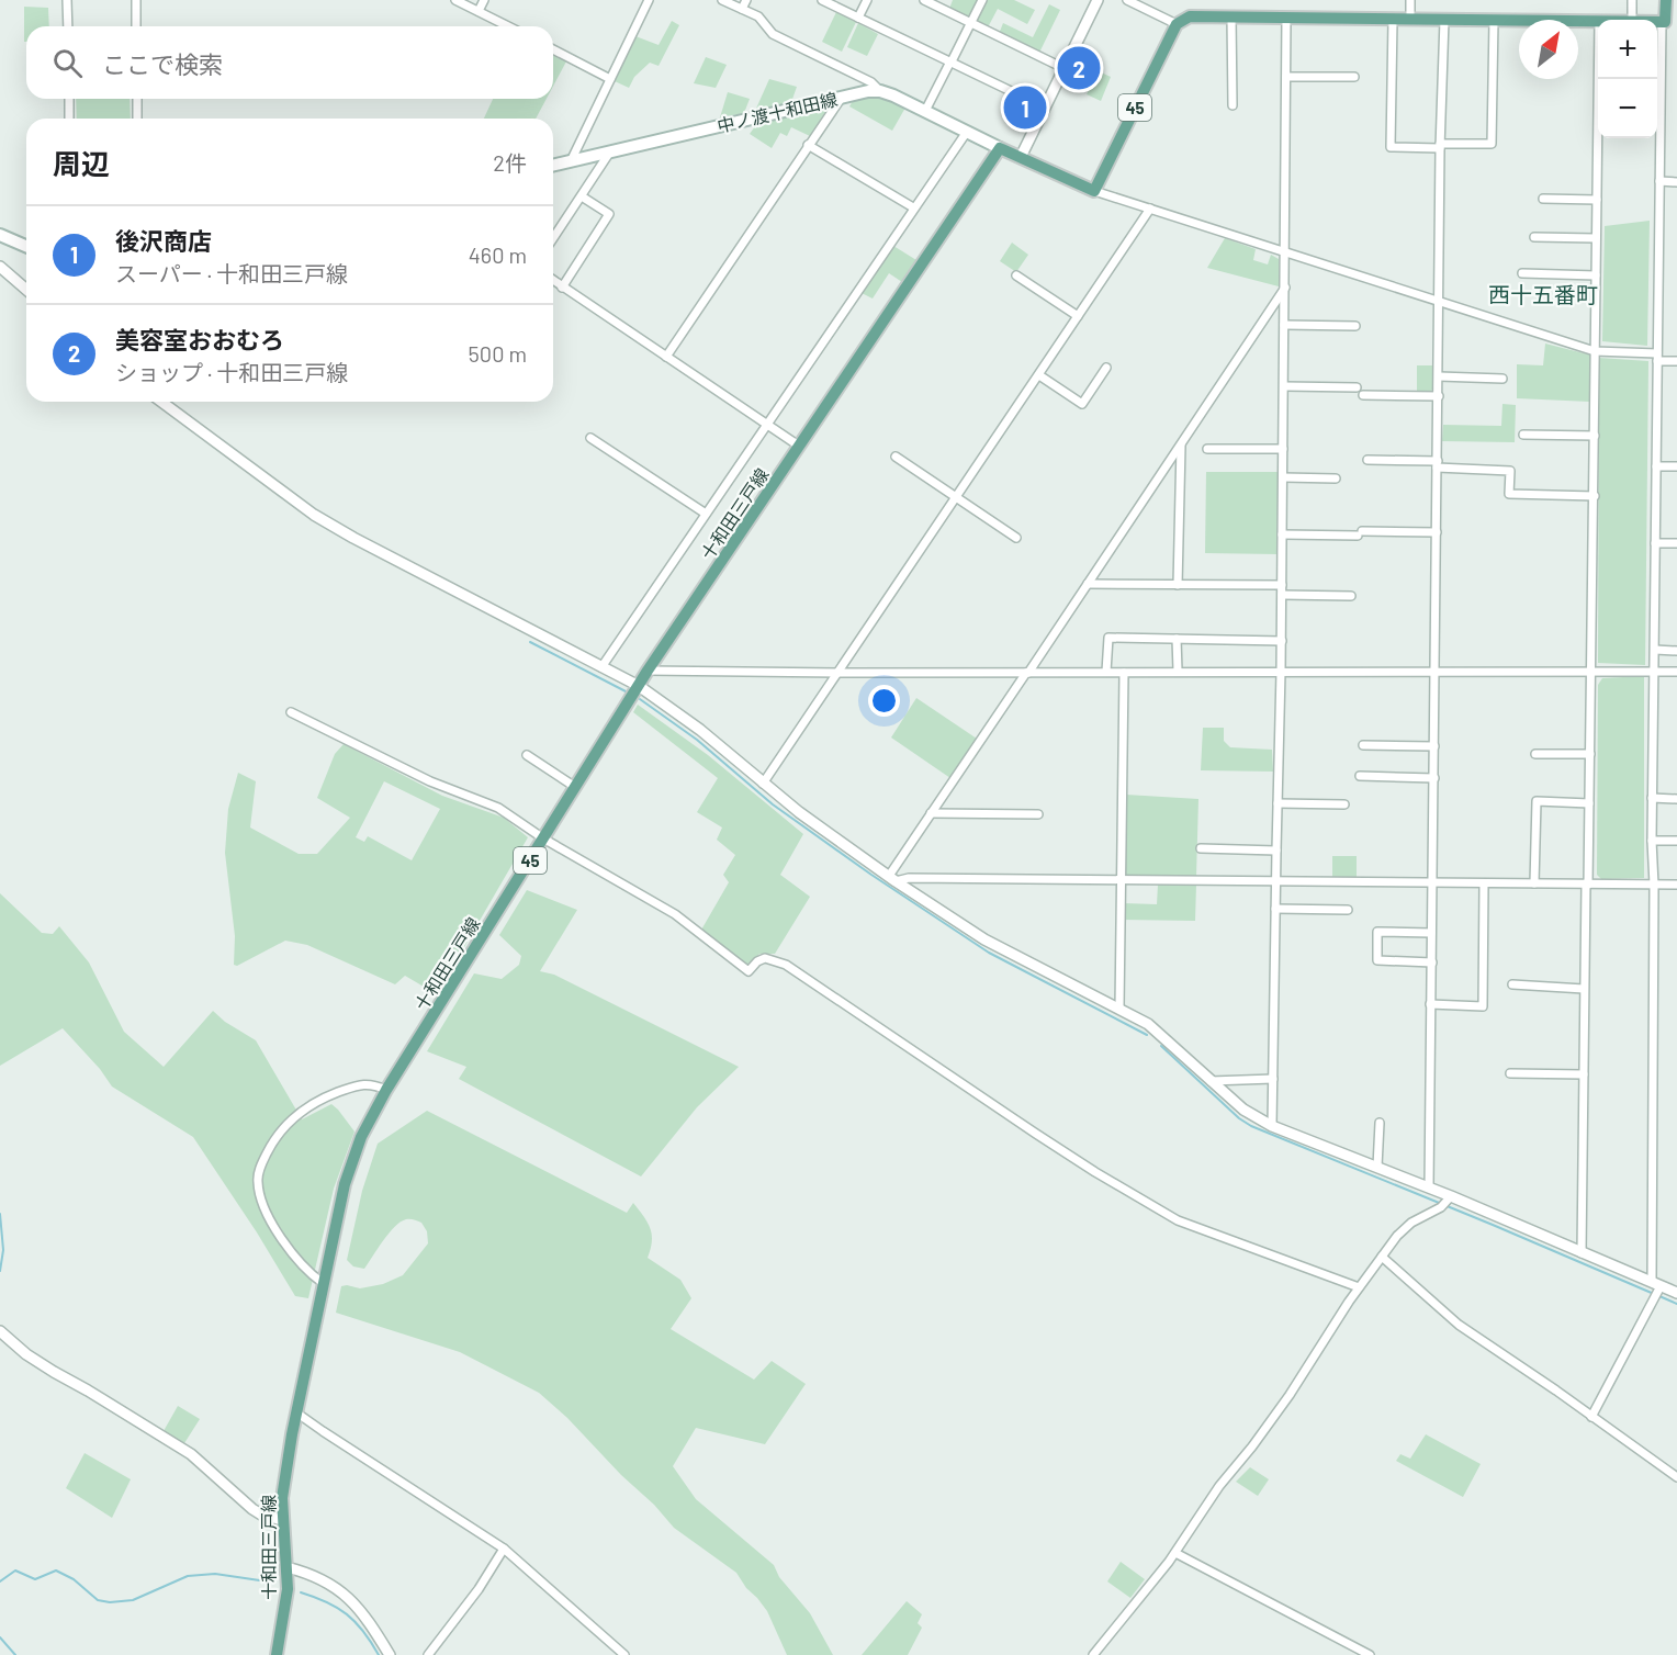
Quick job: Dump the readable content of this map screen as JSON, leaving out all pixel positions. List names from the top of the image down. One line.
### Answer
{"streets":{"main road":["45","中ノ渡十和田線","十和田三戸線"]},"districts":["西十五番町"],"north":"top right","page":{"map_buttons":["+","−"],"search":"ここで検索","pins":["2","1"],"heading":["周辺","2件"],"list":[{"mark":"1","name":"後沢商店","note":"スーパー · 十和田三戸線","value":"460 m"},{"mark":"2","name":"美容室おおむろ","note":"ショップ · 十和田三戸線","value":"500 m"}]}}
